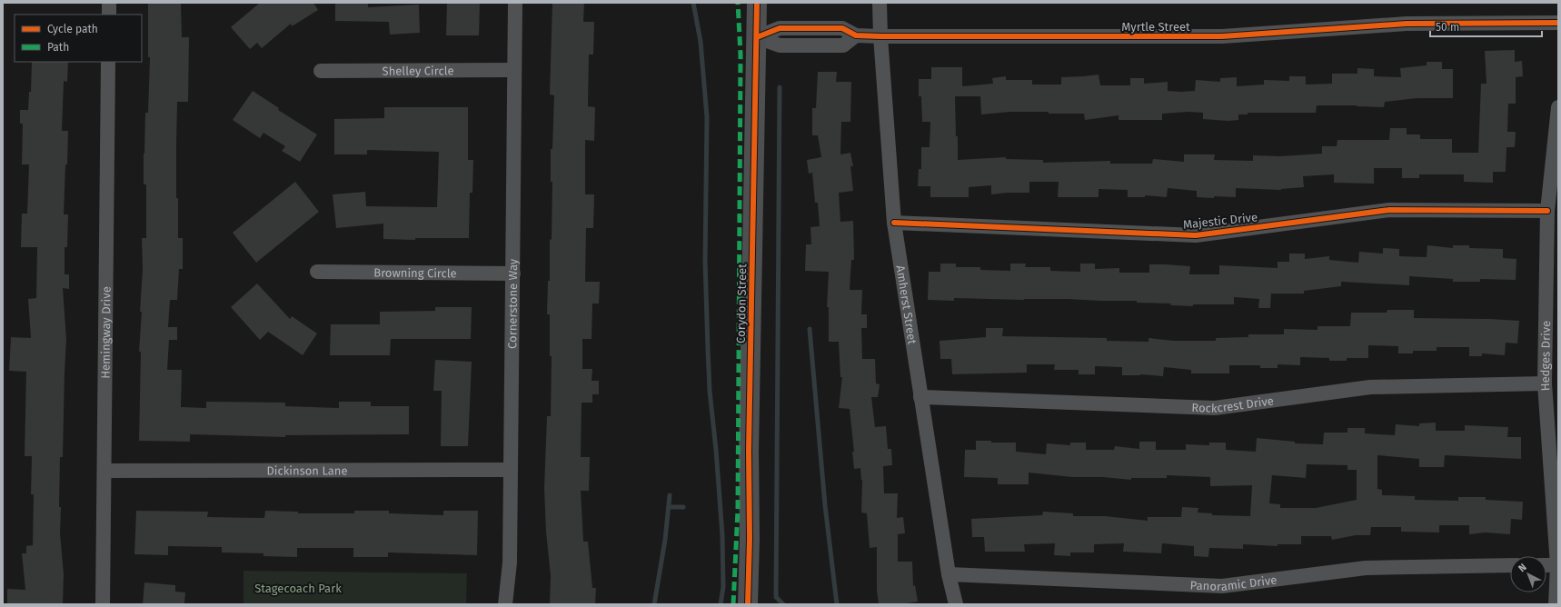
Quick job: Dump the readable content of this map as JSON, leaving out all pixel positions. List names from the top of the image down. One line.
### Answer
{"streets":{"main road":["Corydon Street"],"street":["Myrtle Street","Shelley Circle","Majestic Drive","Browning Circle","Cornerstone Way","Amherst Street","Hemingway Drive","Hedges Drive","Rockcrest Drive","Dickinson Lane","Panoramic Drive"]},"crossings":[["Myrtle Street","Corydon Street"],["Myrtle Street","Amherst Street"],["Shelley Circle","Cornerstone Way"],["Majestic Drive","Amherst Street"],["Majestic Drive","Hedges Drive"],["Browning Circle","Cornerstone Way"],["Cornerstone Way","Dickinson Lane"],["Amherst Street","Rockcrest Drive"],["Amherst Street","Panoramic Drive"],["Hemingway Drive","Dickinson Lane"],["Hedges Drive","Rockcrest Drive"]],"parks":["Stagecoach Park"],"legend":["Cycle path","Path"],"scale_bar":"50 m","north":"top left"}
